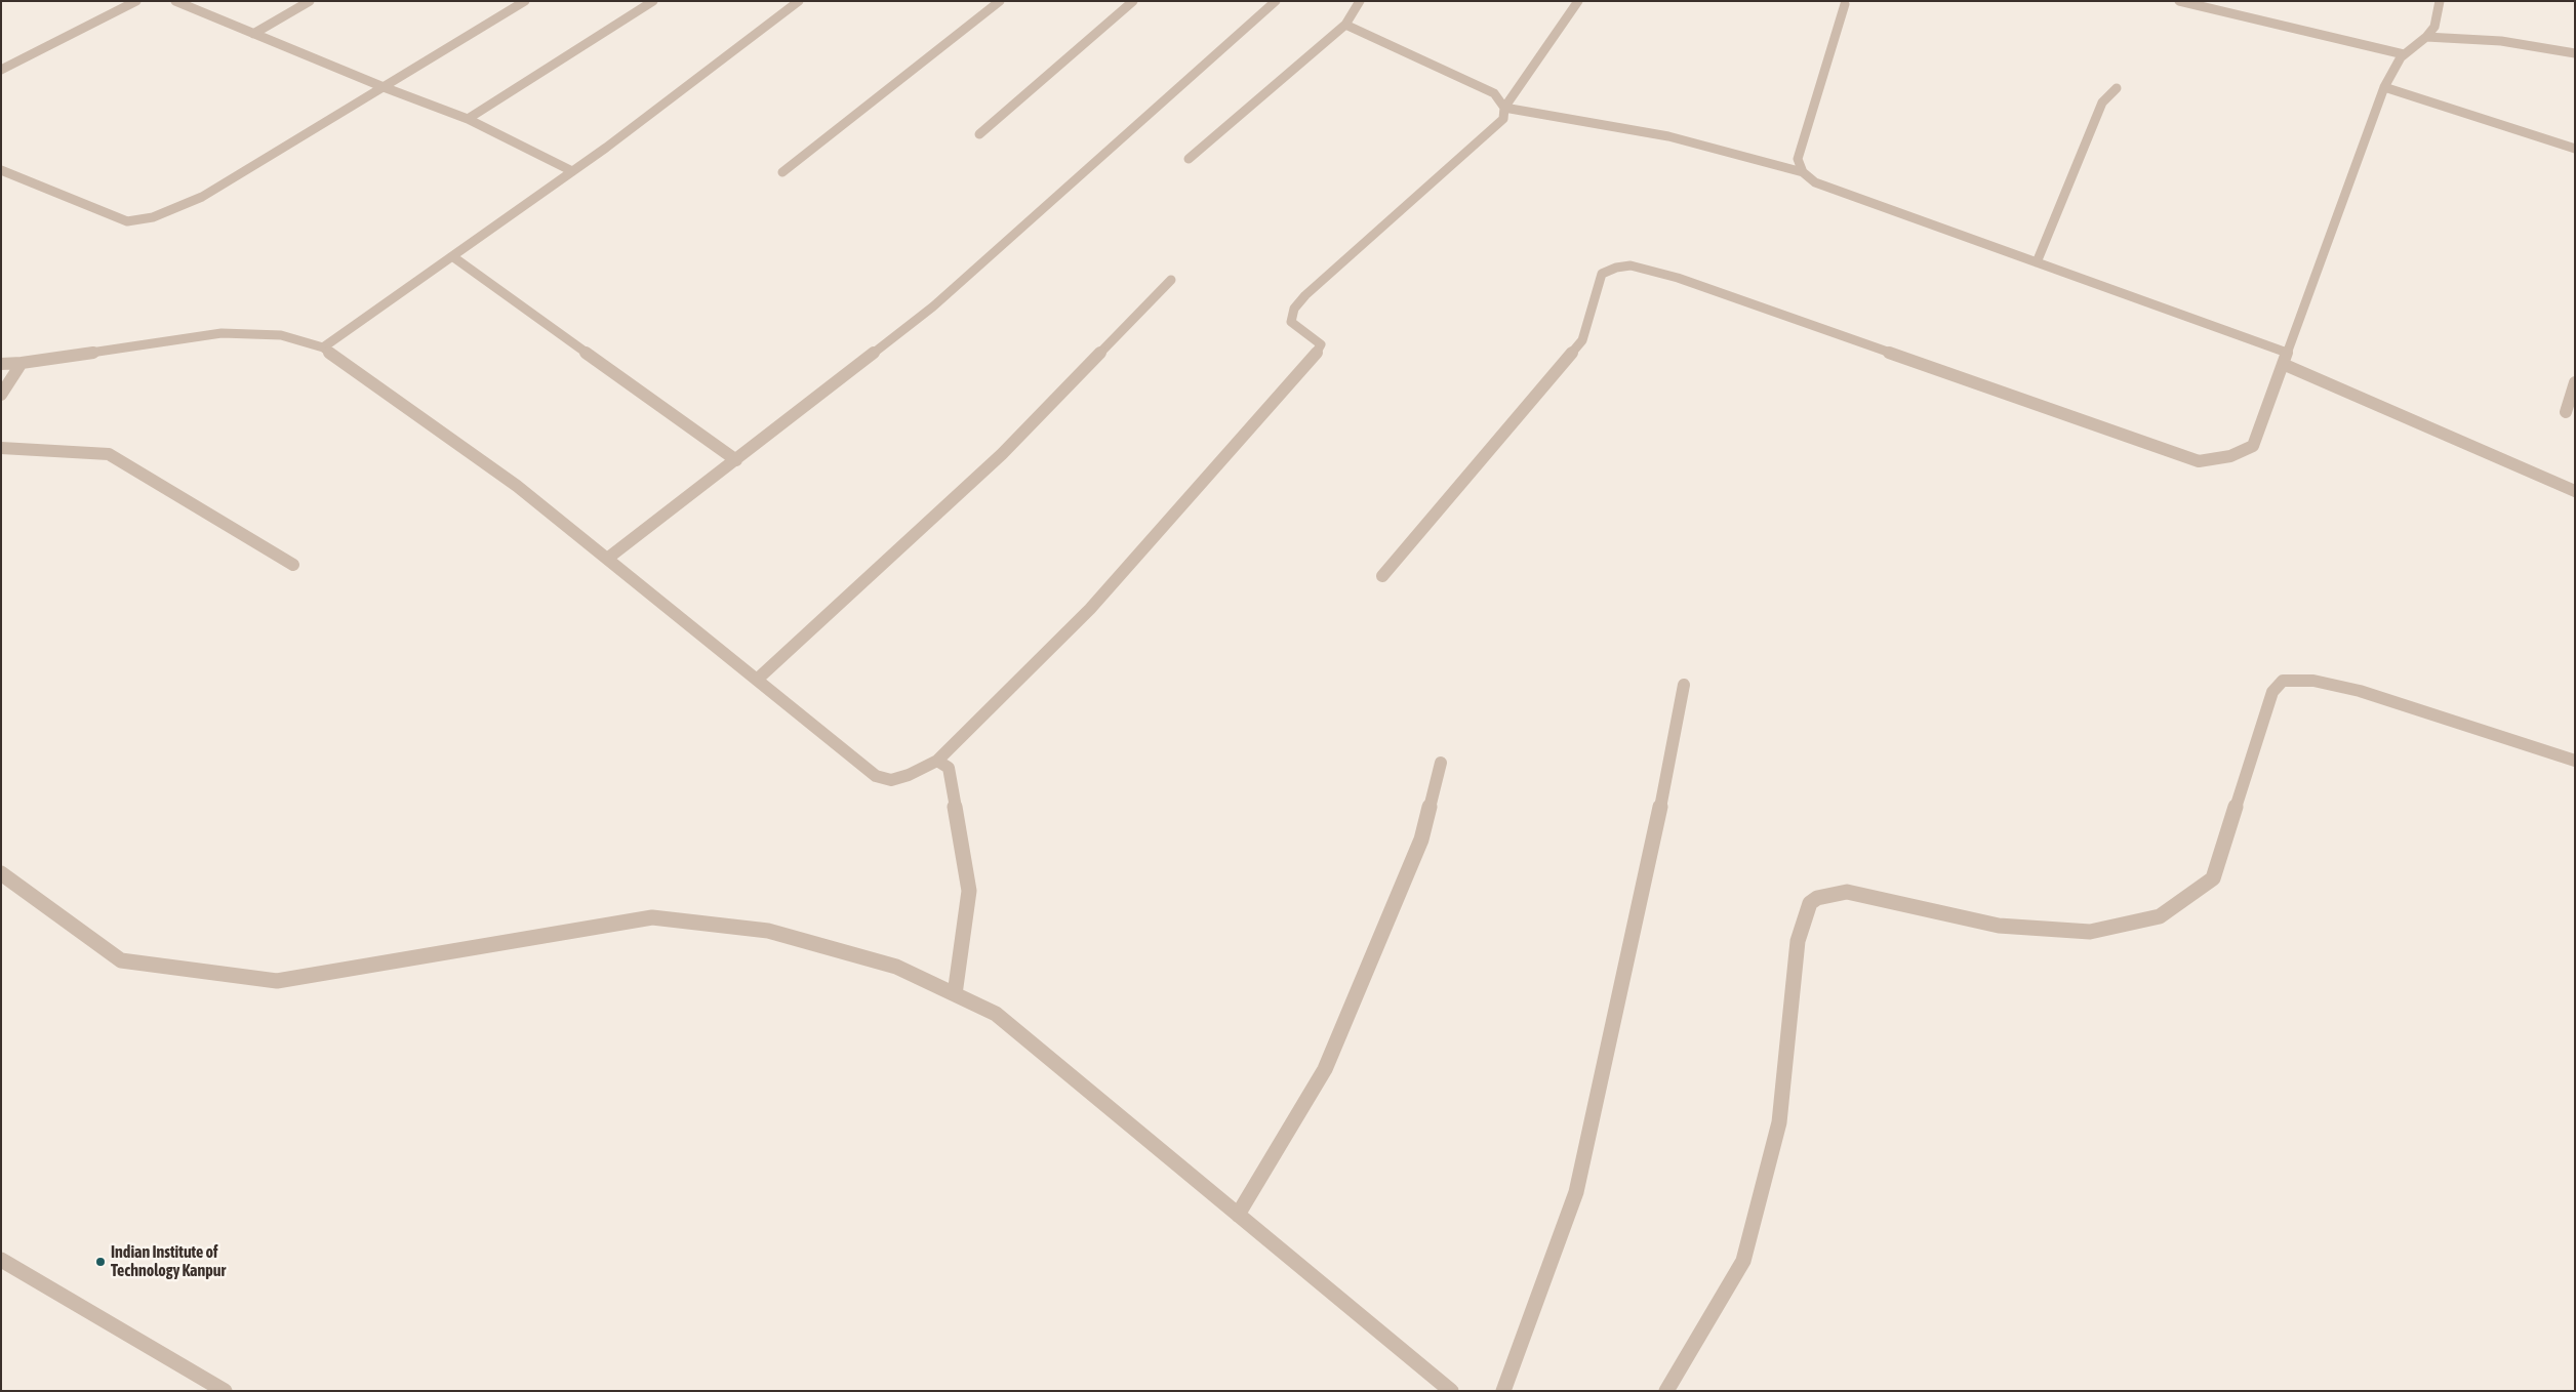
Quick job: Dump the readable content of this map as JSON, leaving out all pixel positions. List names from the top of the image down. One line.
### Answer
{"places":["Indian Institute of Technology Kanpur"]}
